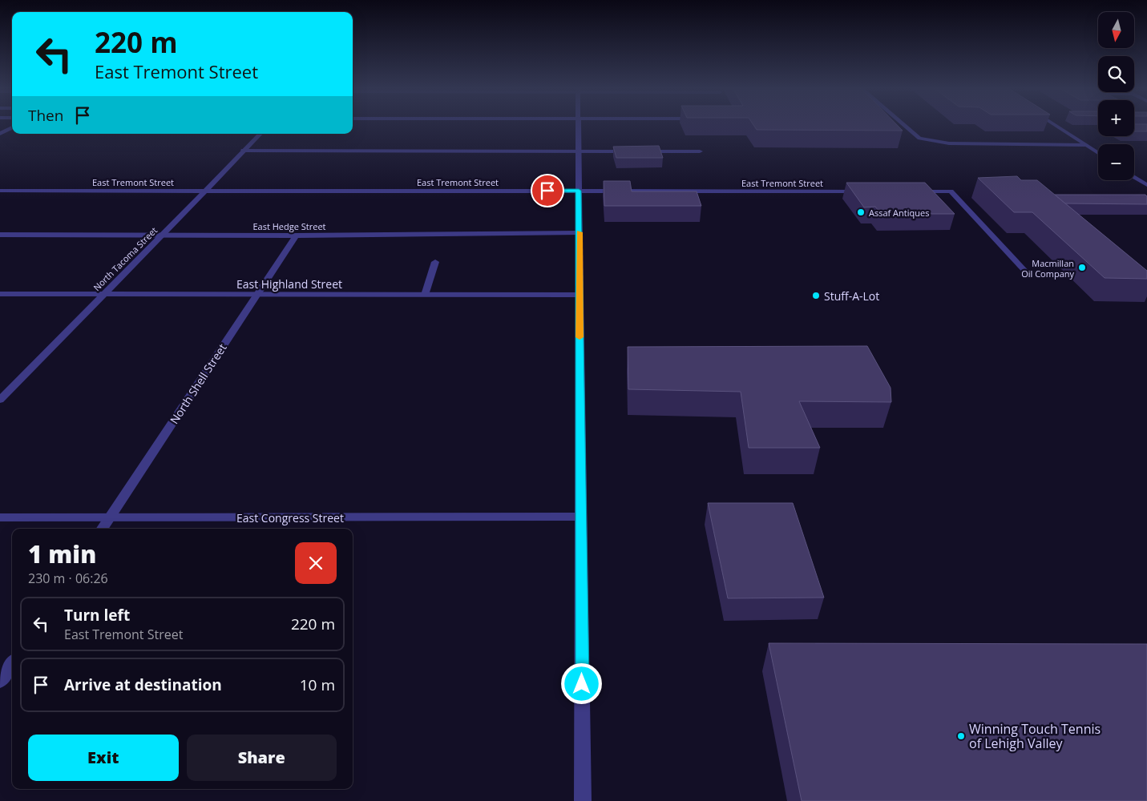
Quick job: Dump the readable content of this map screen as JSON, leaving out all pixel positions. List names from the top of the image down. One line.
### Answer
{"streets":{"street":["East Tremont Street","East Hedge Street","North Tacoma Street","East Highland Street","North Shell Street","East Congress Street"]},"crossings":[["East Tremont Street","North Tacoma Street"],["East Hedge Street","North Tacoma Street"],["East Hedge Street","North Shell Street"],["North Tacoma Street","East Highland Street"],["East Highland Street","North Shell Street"],["North Shell Street","East Congress Street"]],"places":["Assaf Antiques","Macmillan Oil Company","Stuff-A-Lot","Winning Touch Tennis of Lehigh Valley"],"north":"bottom","page":{"map_buttons":["+","−"],"turn":["220 m","East Tremont Street"],"then":"Then","heading":["1 min","230 m · 06:26"],"list":[{"name":"Turn left","note":"East Tremont Street","value":"220 m"},{"name":"Arrive at destination","value":"10 m"}],"buttons":["Exit","Share"]}}
